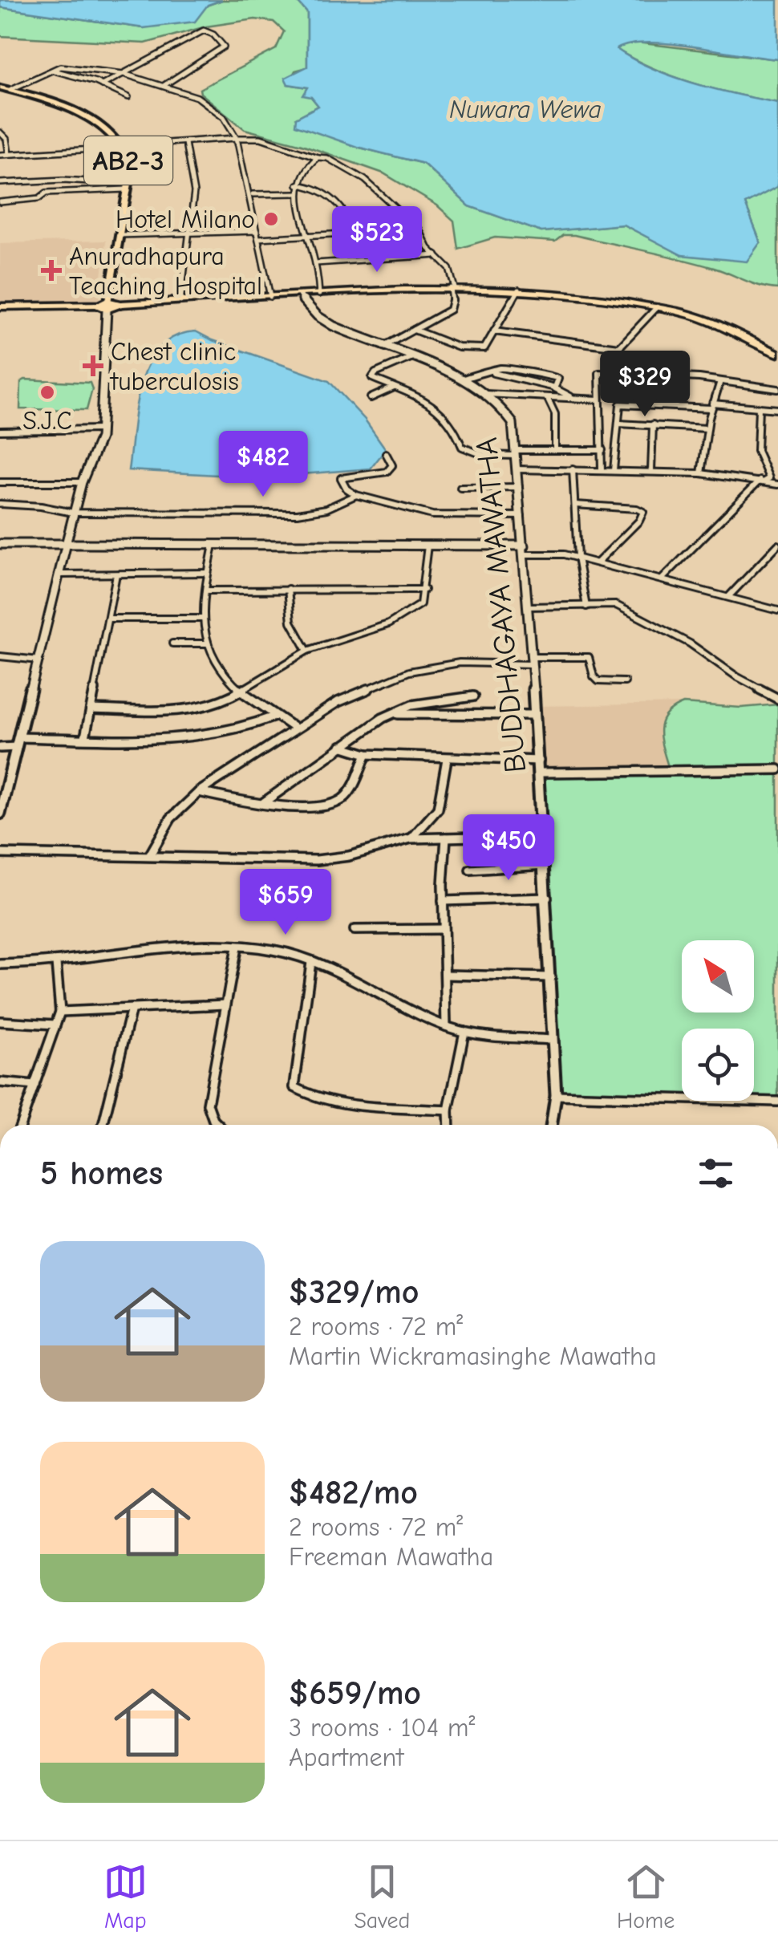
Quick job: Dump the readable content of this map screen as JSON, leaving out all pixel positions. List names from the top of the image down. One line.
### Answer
{"streets":{"main road":["AB2-3","BUDDHAGAYA MAWATHA"]},"water":["Nuwara Wewa"],"places":{"other":["Hotel Milano","S.J.C"],"health":["Anuradhapura Teaching Hospital","Chest clinic tuberculosis"]},"north":"top left","page":{"price":["$523","$329","$482","$450","$659"],"heading":"5 homes","list":[{"name":"$329/mo","note":"2 rooms · 72 m² · Martin Wickramasinghe Mawatha"},{"name":"$482/mo","note":"2 rooms · 72 m² · Freeman Mawatha"},{"name":"$659/mo","note":"3 rooms · 104 m² · Apartment"}],"tabs":["Map","Saved","Home"]}}
